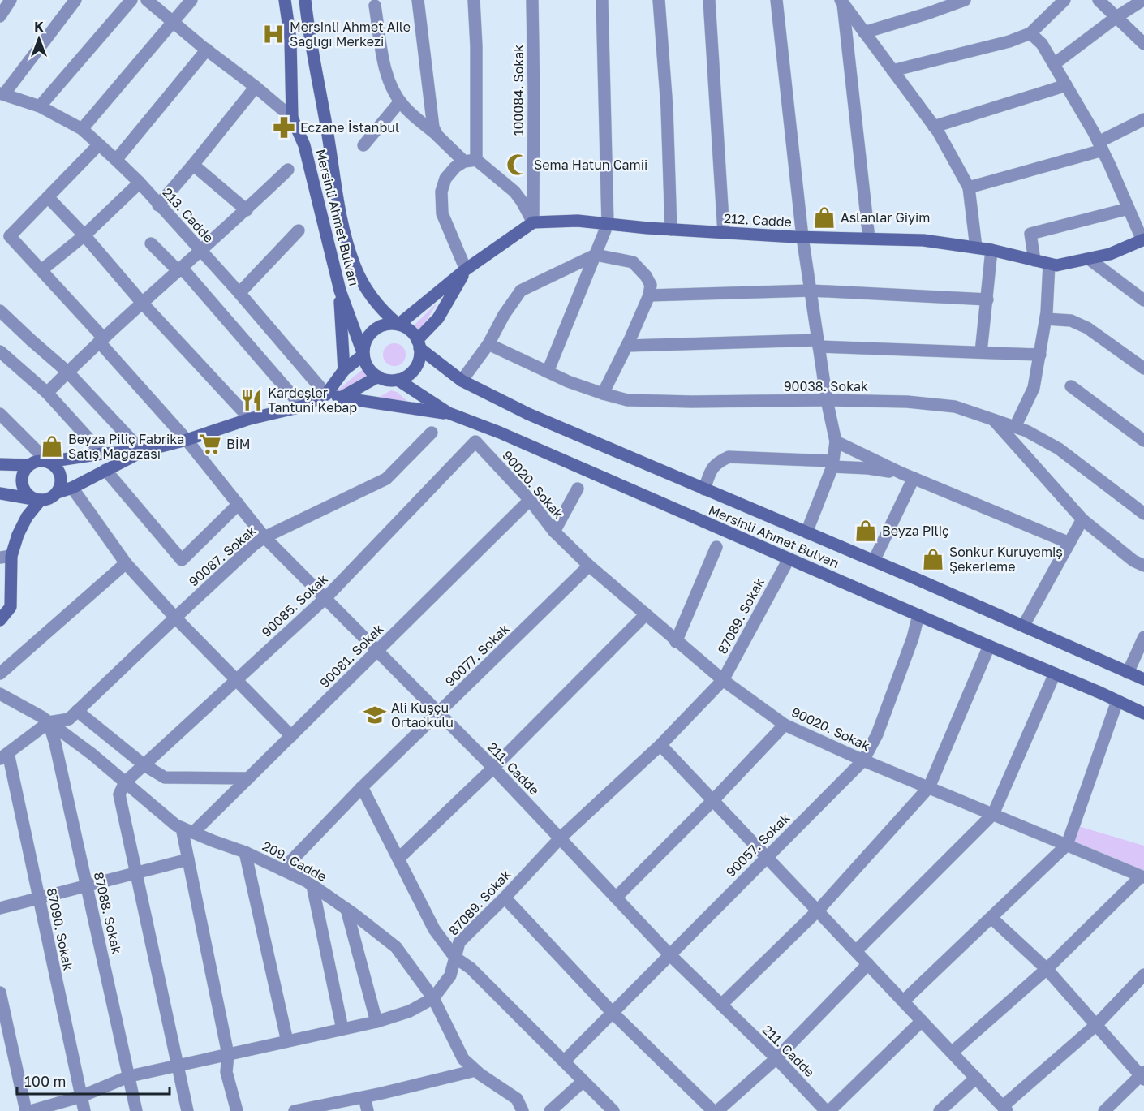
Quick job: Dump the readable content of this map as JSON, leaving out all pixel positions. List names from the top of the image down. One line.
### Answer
{"streets":{"main road":["Mersinli Ahmet Bulvarı","212. Cadde"],"street":["100084. Sokak","213. Cadde","90038. Sokak","90020. Sokak","90087. Sokak","90085. Sokak","87089. Sokak","90077. Sokak","90081. Sokak","211. Cadde","90057. Sokak","209. Cadde","87088. Sokak","87090. Sokak"]},"crossings":[["100084. Sokak","212. Cadde"],["Mersinli Ahmet Bulvarı","87089. Sokak"],["Mersinli Ahmet Bulvarı","90057. Sokak"],["90020. Sokak","90085. Sokak"],["90020. Sokak","87089. Sokak"],["90020. Sokak","90077. Sokak"],["90020. Sokak","90081. Sokak"],["90020. Sokak","90057. Sokak"],["90087. Sokak","211. Cadde"],["90087. Sokak","209. Cadde"],["90087. Sokak","87088. Sokak"],["90085. Sokak","211. Cadde"],["90085. Sokak","209. Cadde"],["87089. Sokak","211. Cadde"],["87089. Sokak","209. Cadde"],["87089. Sokak","87088. Sokak"],["87089. Sokak","87090. Sokak"],["90077. Sokak","211. Cadde"],["90077. Sokak","209. Cadde"],["90081. Sokak","211. Cadde"],["90081. Sokak","209. Cadde"],["211. Cadde","90057. Sokak"],["209. Cadde","87088. Sokak"]],"places":{"hospital":["Mersinli Ahmet Aile Sağlığı Merkezi"],"pharmacy":["Eczane İstanbul"],"mosque":["Sema Hatun Camii"],"shop":["Aslanlar Giyim","Beyza Piliç Fabrika Satış Mağazası","Beyza Piliç","Sonkur Kuruyemiş Şekerleme"],"restaurant":["Kardeşler Tantuni Kebap"],"supermarket":["BİM"],"school or university":["Ali Kuşçu Ortaokulu"]},"scale_bar":"100 m","north":"top"}
